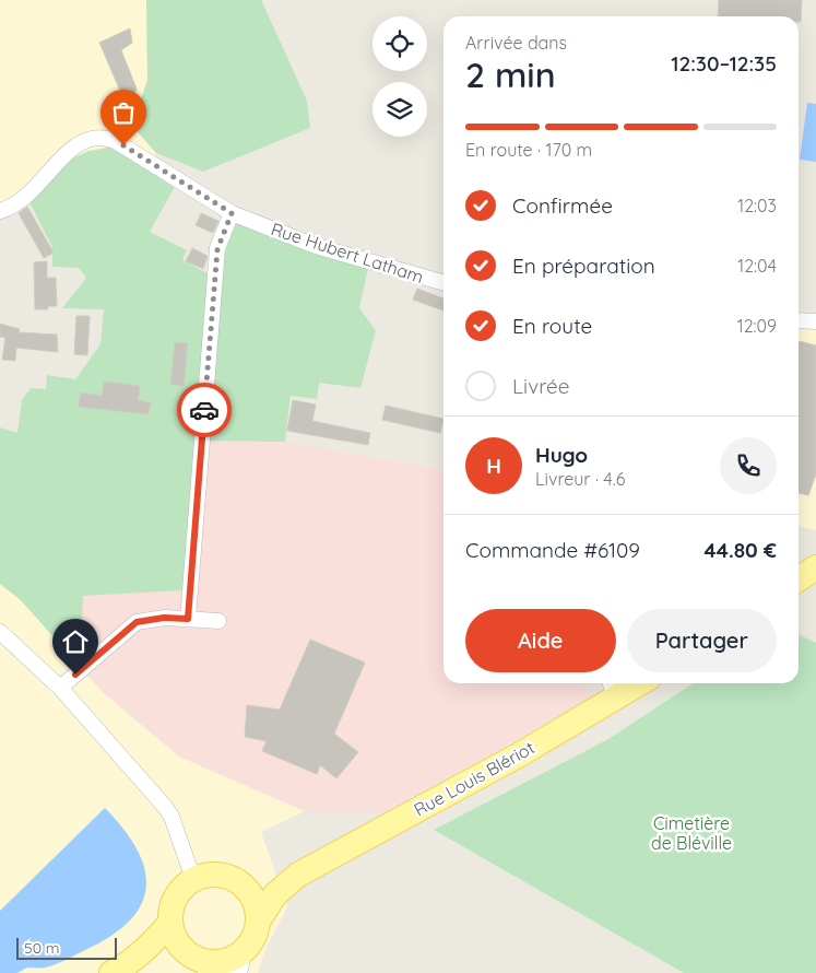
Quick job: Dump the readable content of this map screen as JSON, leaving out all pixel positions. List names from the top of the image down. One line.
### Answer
{"streets":{"main road":["Rue Louis Blériot"],"street":["Rue Hubert Latham"]},"parks":["Cimetière de Bléville"],"scale_bar":"50 m","page":{"heading":["2 min","Arrivée dans","12:30–12:35"],"panel":["Hugo","Livreur · 4.6","Commande #6109","44.80 €"],"bar":"En route · 170 m","list":[["Confirmée","12:03"],["En préparation","12:04"],["En route","12:09"],"Livrée"],"round":"H","buttons":["Aide","Partager"],"scale":"50 m"}}
